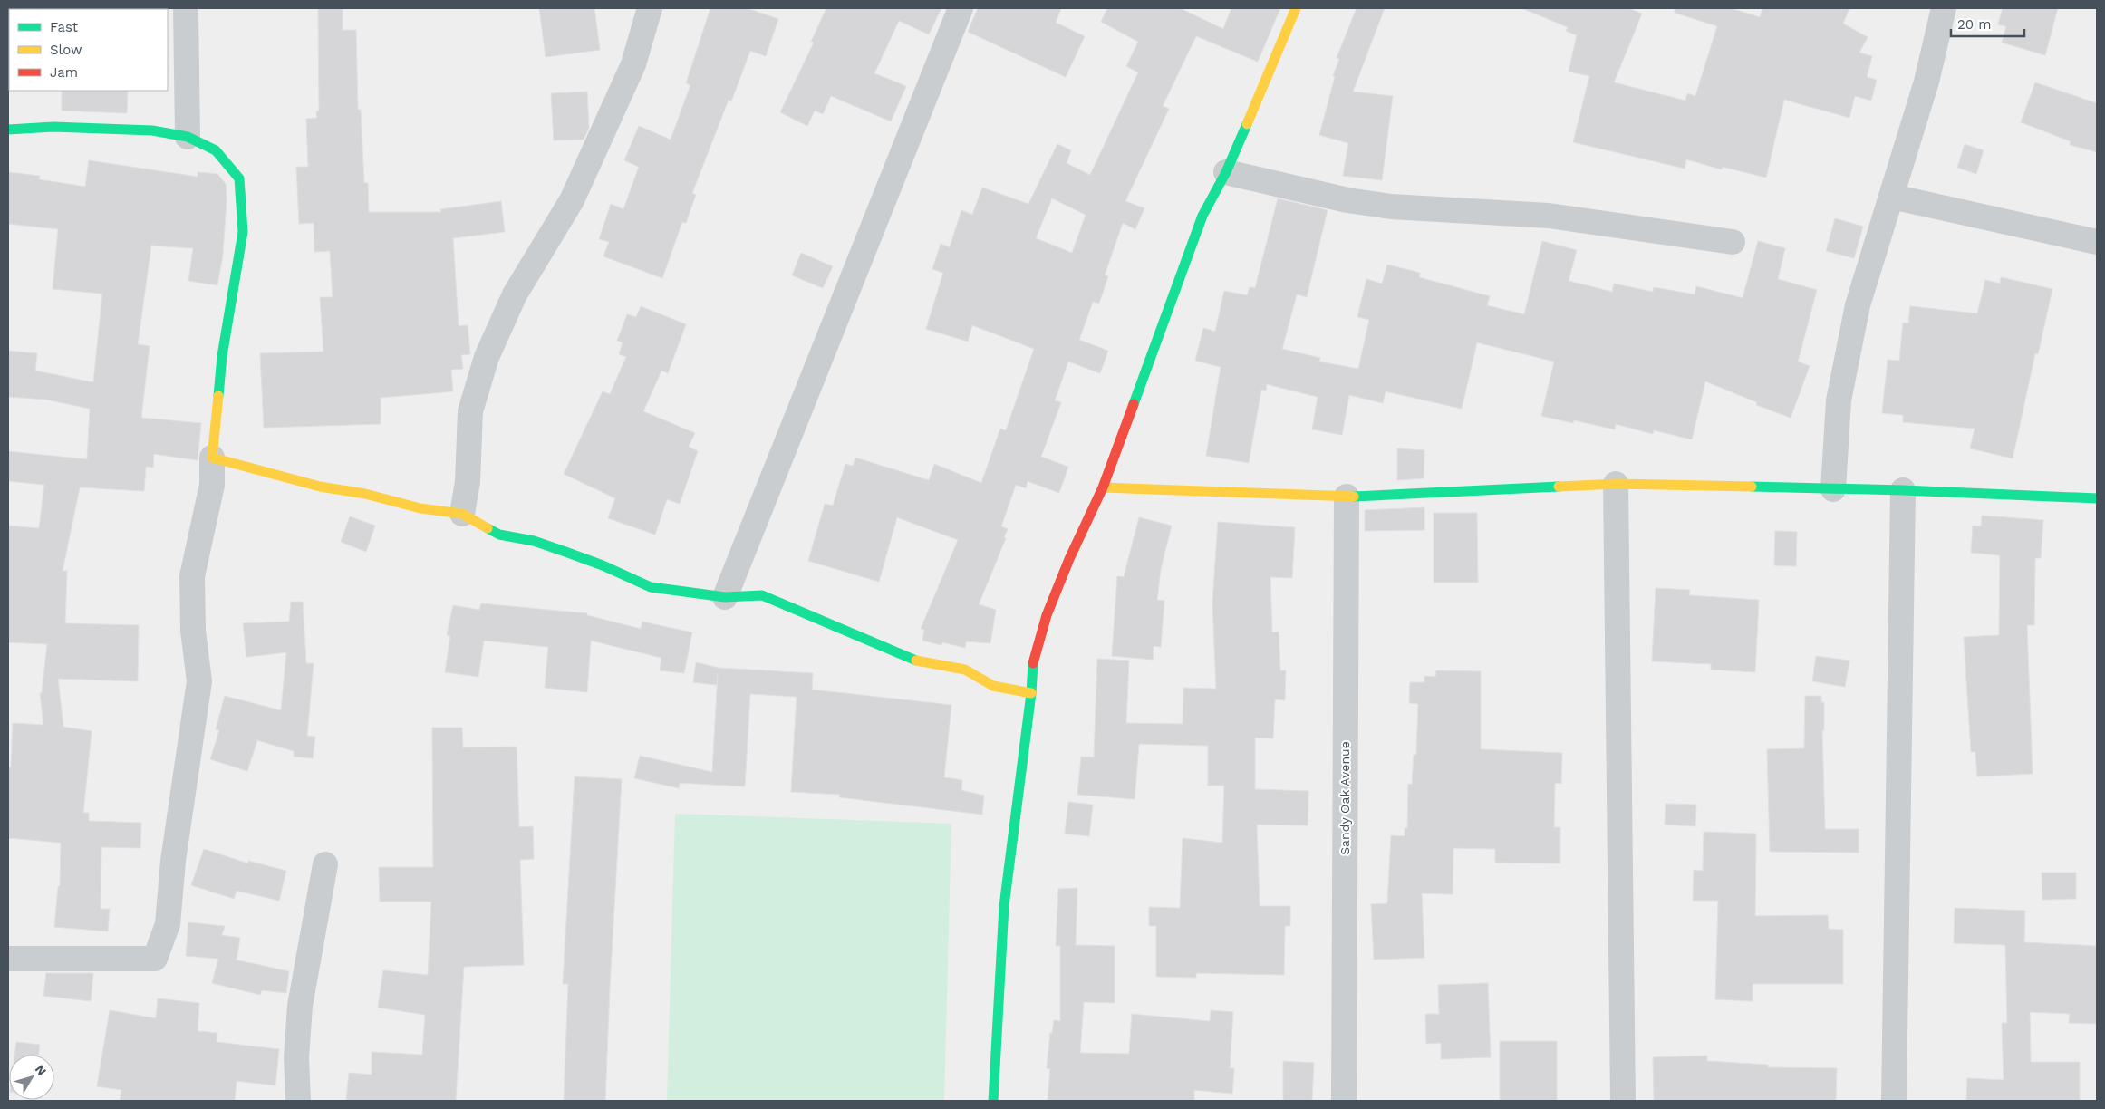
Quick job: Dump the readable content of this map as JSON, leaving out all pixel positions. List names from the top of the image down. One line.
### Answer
{"streets":{"street":["Sandy Oak Avenue"]},"legend":["Fast","Slow","Jam"],"scale_bar":"20 m","north":"top right"}
